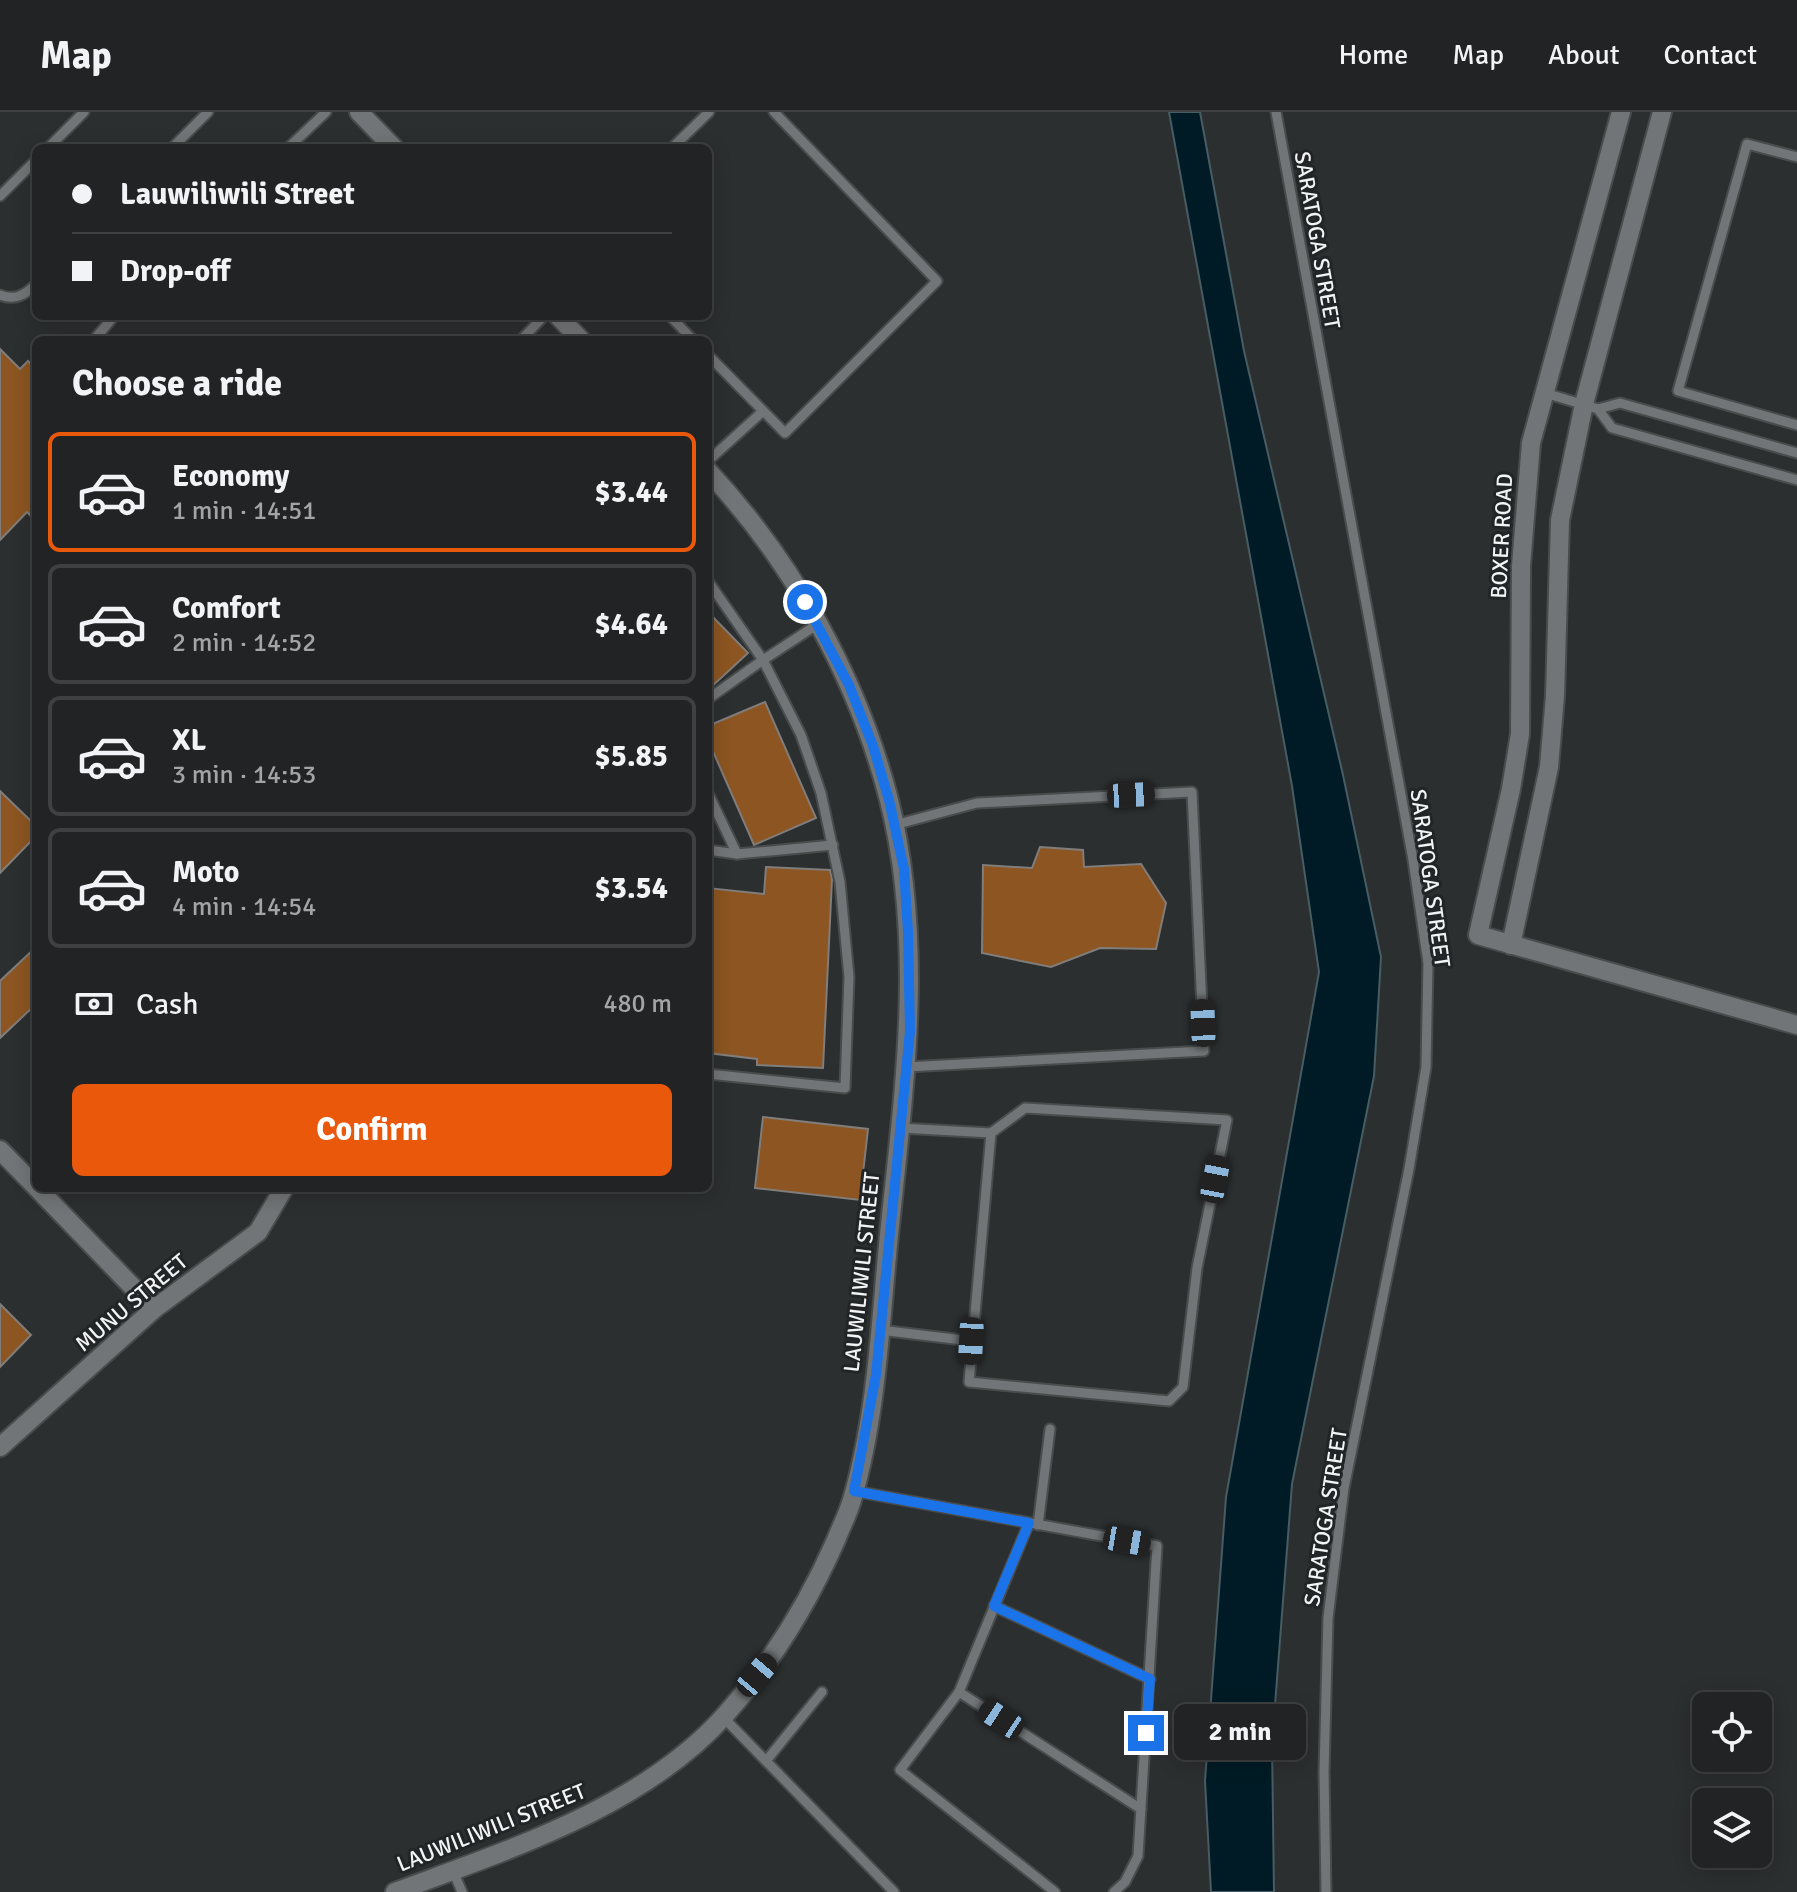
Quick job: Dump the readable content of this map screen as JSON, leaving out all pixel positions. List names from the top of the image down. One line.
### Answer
{"streets":{"street":["BOXER ROAD","LAUWILIWILI STREET","MUNU STREET"],"lane":["SARATOGA STREET"]},"page":{"header":"Map","nav":["Home","Map","About","Contact"],"banner":["Lauwiliwili Street","Drop-off"],"heading":"Choose a ride","list":[{"name":"Economy","note":"1 min · 14:51","value":"$3.44"},{"name":"Comfort","note":"2 min · 14:52","value":"$4.64"},{"name":"XL","note":"3 min · 14:53","value":"$5.85"},{"name":"Moto","note":"4 min · 14:54","value":"$3.54"}],"pay":["Cash","480 m"],"buttons":"Confirm","bubble":"2 min"}}
